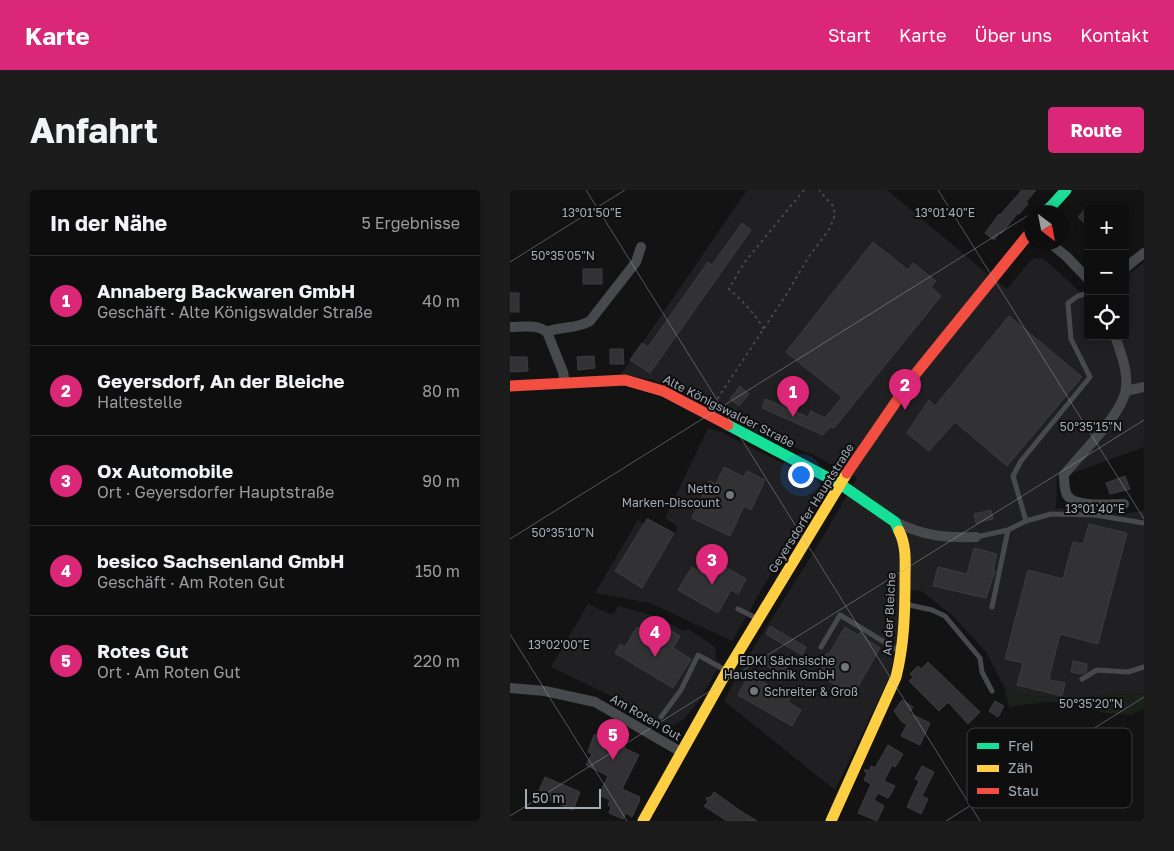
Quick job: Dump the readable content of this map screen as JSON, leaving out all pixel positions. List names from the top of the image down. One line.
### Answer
{"streets":{"street":["Alte Königswalder Straße","Geyersdorfer Hauptstraße","An der Bleiche","Am Roten Gut"]},"crossings":[["Alte Königswalder Straße","Geyersdorfer Hauptstraße"],["Geyersdorfer Hauptstraße","Am Roten Gut"]],"places":["Netto Marken-Discount","EDKI Sächsische Haustechnik GmbH","Schreiter & Groß"],"legend":["Frei","Zäh","Stau"],"scale_bar":"50 m","north":"bottom right","page":{"header":"Karte","nav":["Start","Karte","Über uns","Kontakt"],"buttons":"Route","title":"Anfahrt","heading":["In der Nähe","5 Ergebnisse"],"map_buttons":["+","−"],"list":[{"mark":"1","name":"Annaberg Backwaren GmbH","note":"Geschäft · Alte Königswalder Straße","value":"40 m"},{"mark":"2","name":"Geyersdorf, An der Bleiche","note":"Haltestelle","value":"80 m"},{"mark":"3","name":"Ox Automobile","note":"Ort · Geyersdorfer Hauptstraße","value":"90 m"},{"mark":"4","name":"besico Sachsenland GmbH","note":"Geschäft · Am Roten Gut","value":"150 m"},{"mark":"5","name":"Rotes Gut","note":"Ort · Am Roten Gut","value":"220 m"}],"pins":["2","1","3","4","5"],"scale":"50 m"},"coordinates":["13°01'50\"E","13°01'40\"E","50°35'05\"N","50°35'15\"N","50°35'10\"N","13°02'00\"E","50°35'20\"N"]}
